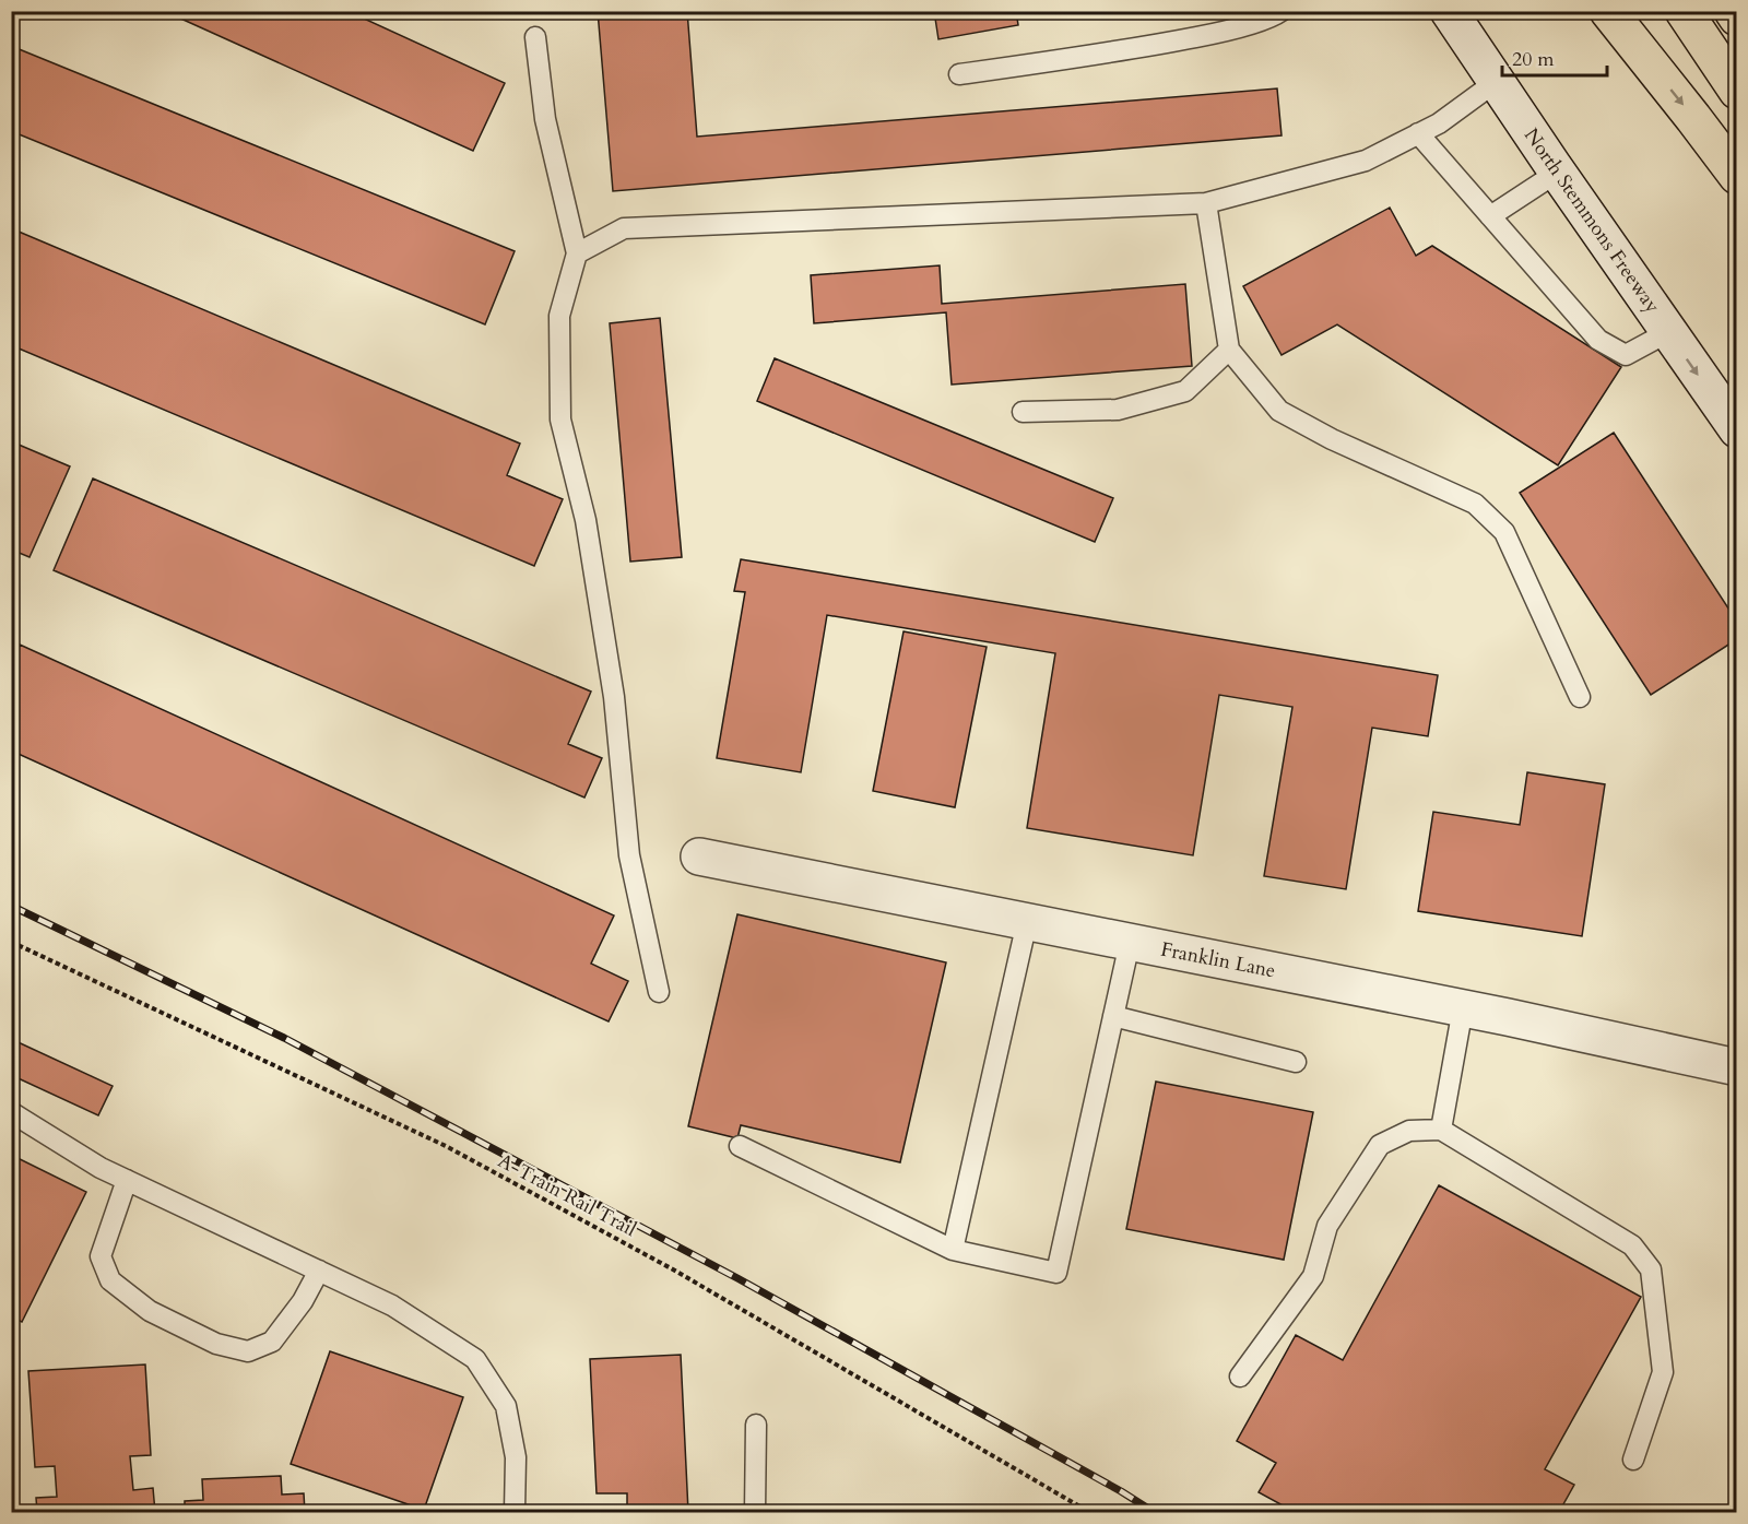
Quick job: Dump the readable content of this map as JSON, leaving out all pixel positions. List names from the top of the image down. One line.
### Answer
{"streets":{"street":["North Stemmons Freeway","Franklin Lane"],"path":["A-Train Rail Trail"]},"scale_bar":"20 m"}
